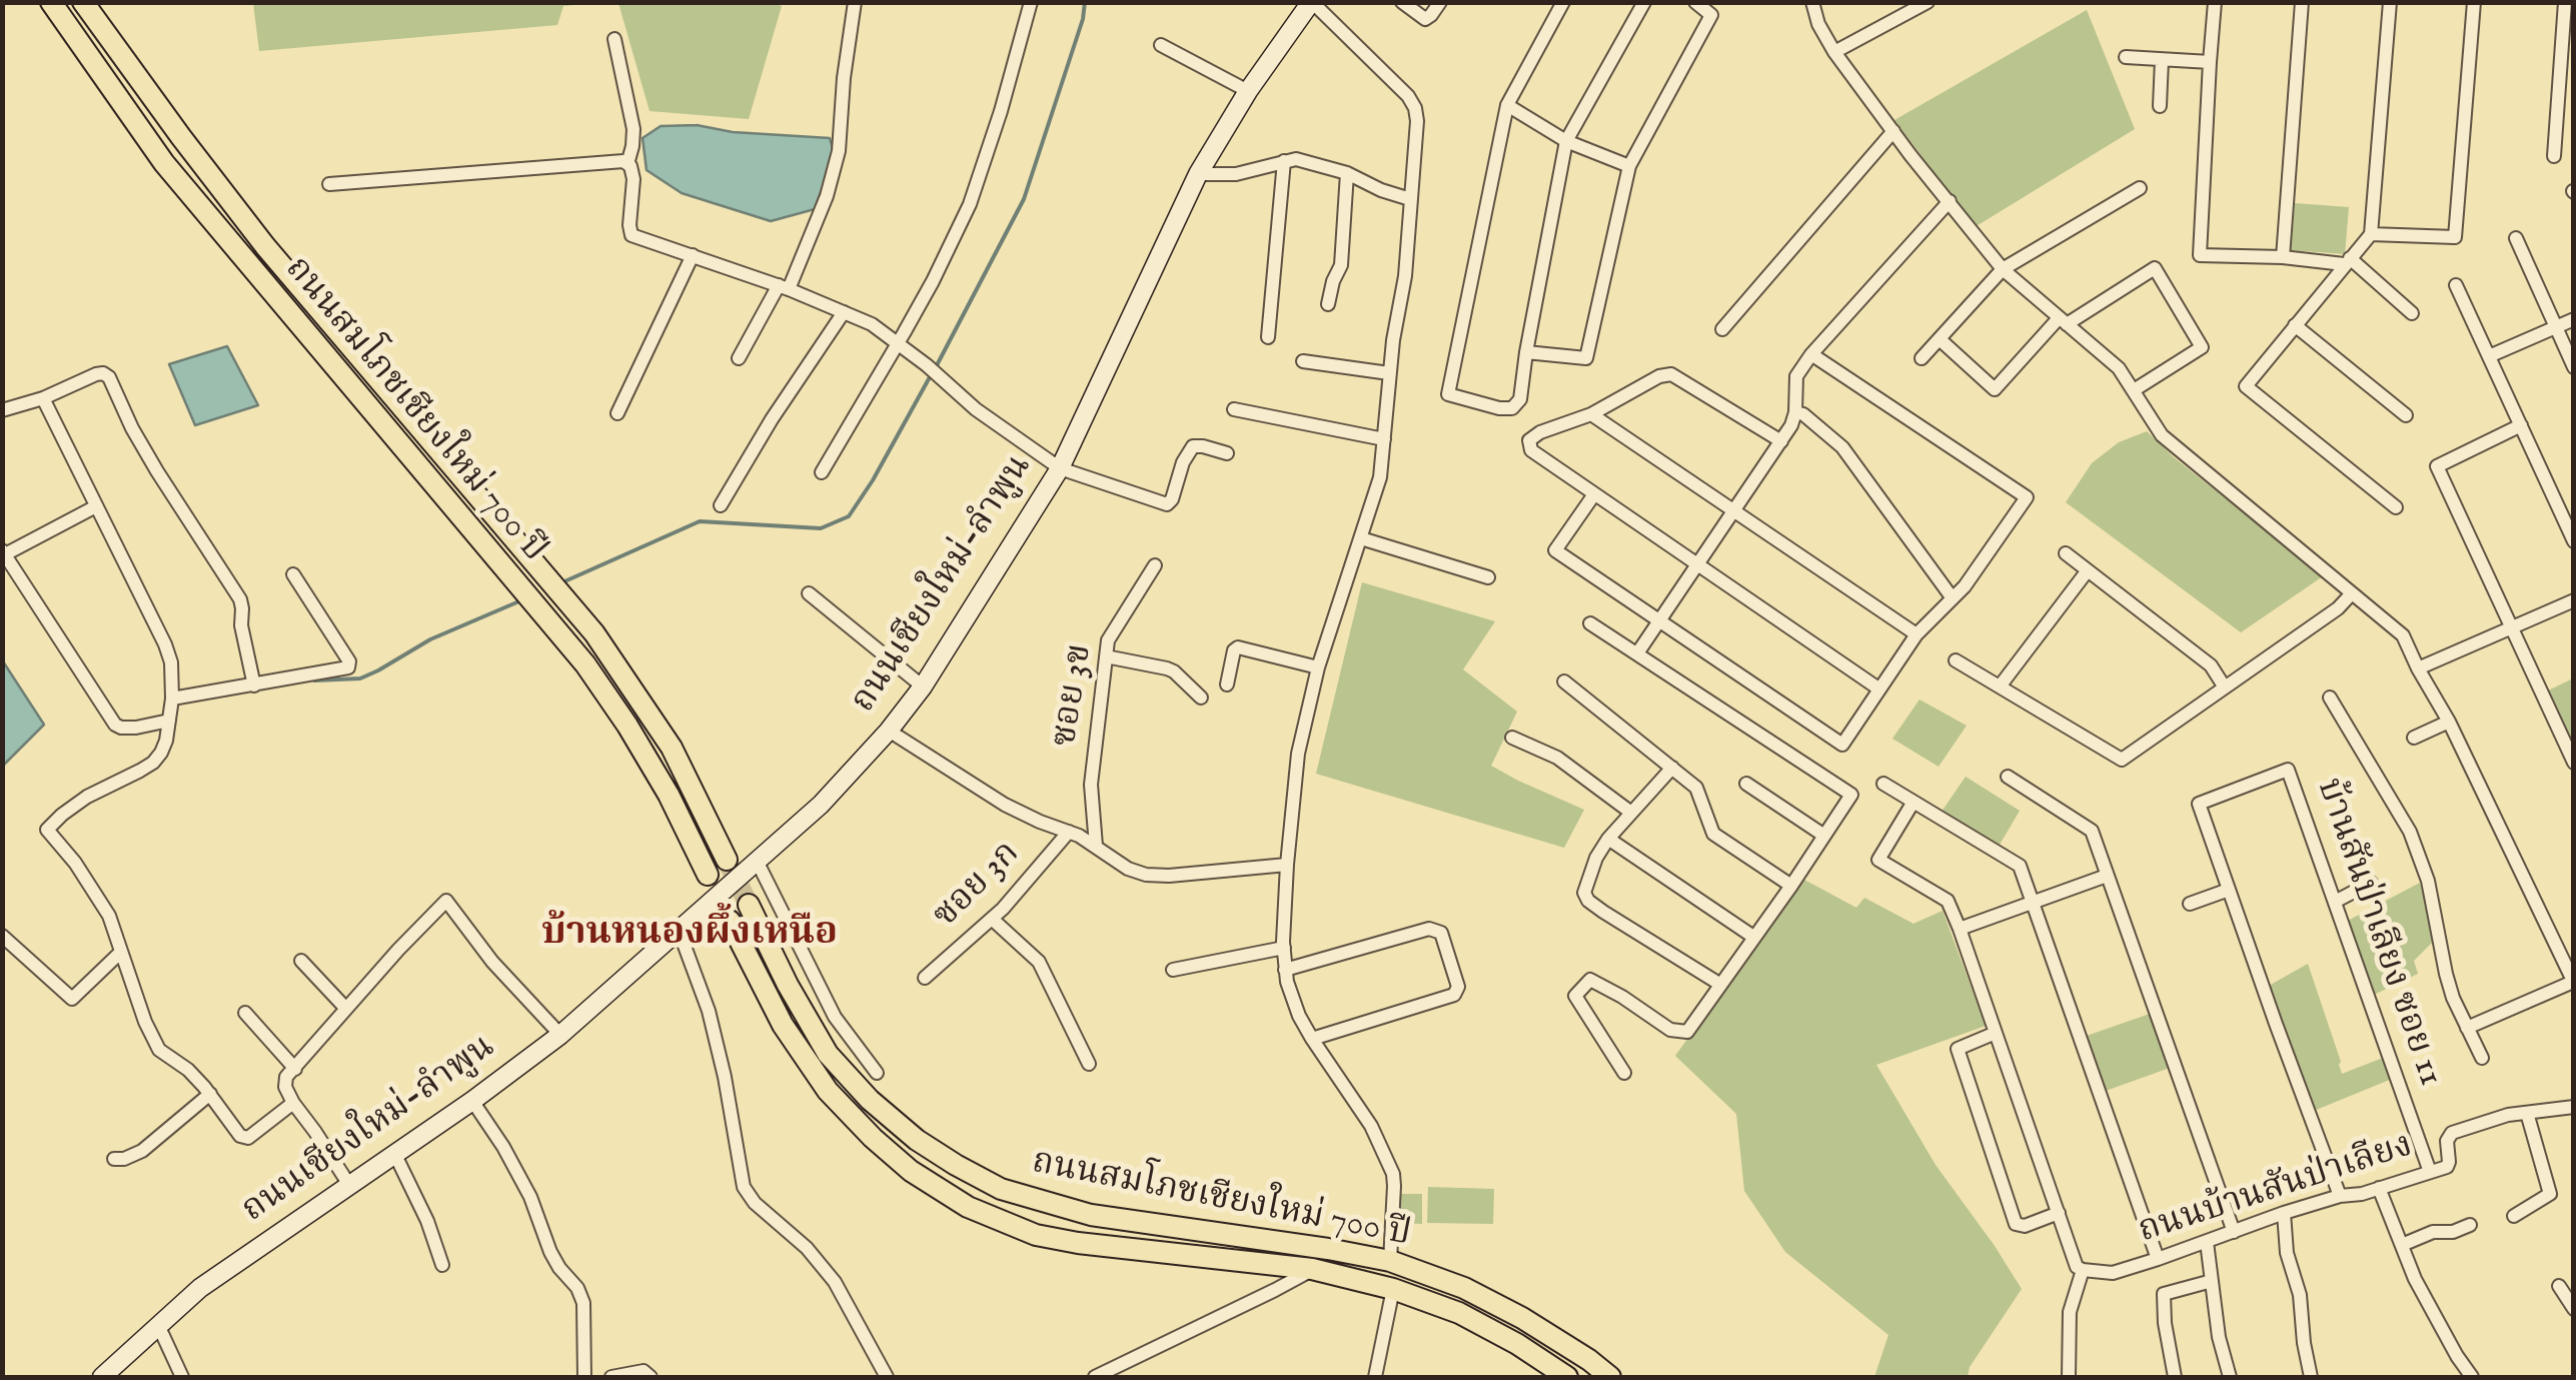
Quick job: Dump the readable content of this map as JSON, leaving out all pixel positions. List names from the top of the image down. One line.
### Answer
{"streets":{"main road":["ถนนสมโภชเชียงใหม่ 700 ปี","ถนนเชียงใหม่-ลำพูน"],"street":["ซอย 3ข","ซอย 3ก","บ้านสันป่าเลียง ซอย 11","ถนนบ้านสันป่าเลียง"]},"crossings":[["บ้านสันป่าเลียง ซอย 11","ถนนบ้านสันป่าเลียง"]],"districts":["บ้านหนองผึ้งเหนือ"]}
